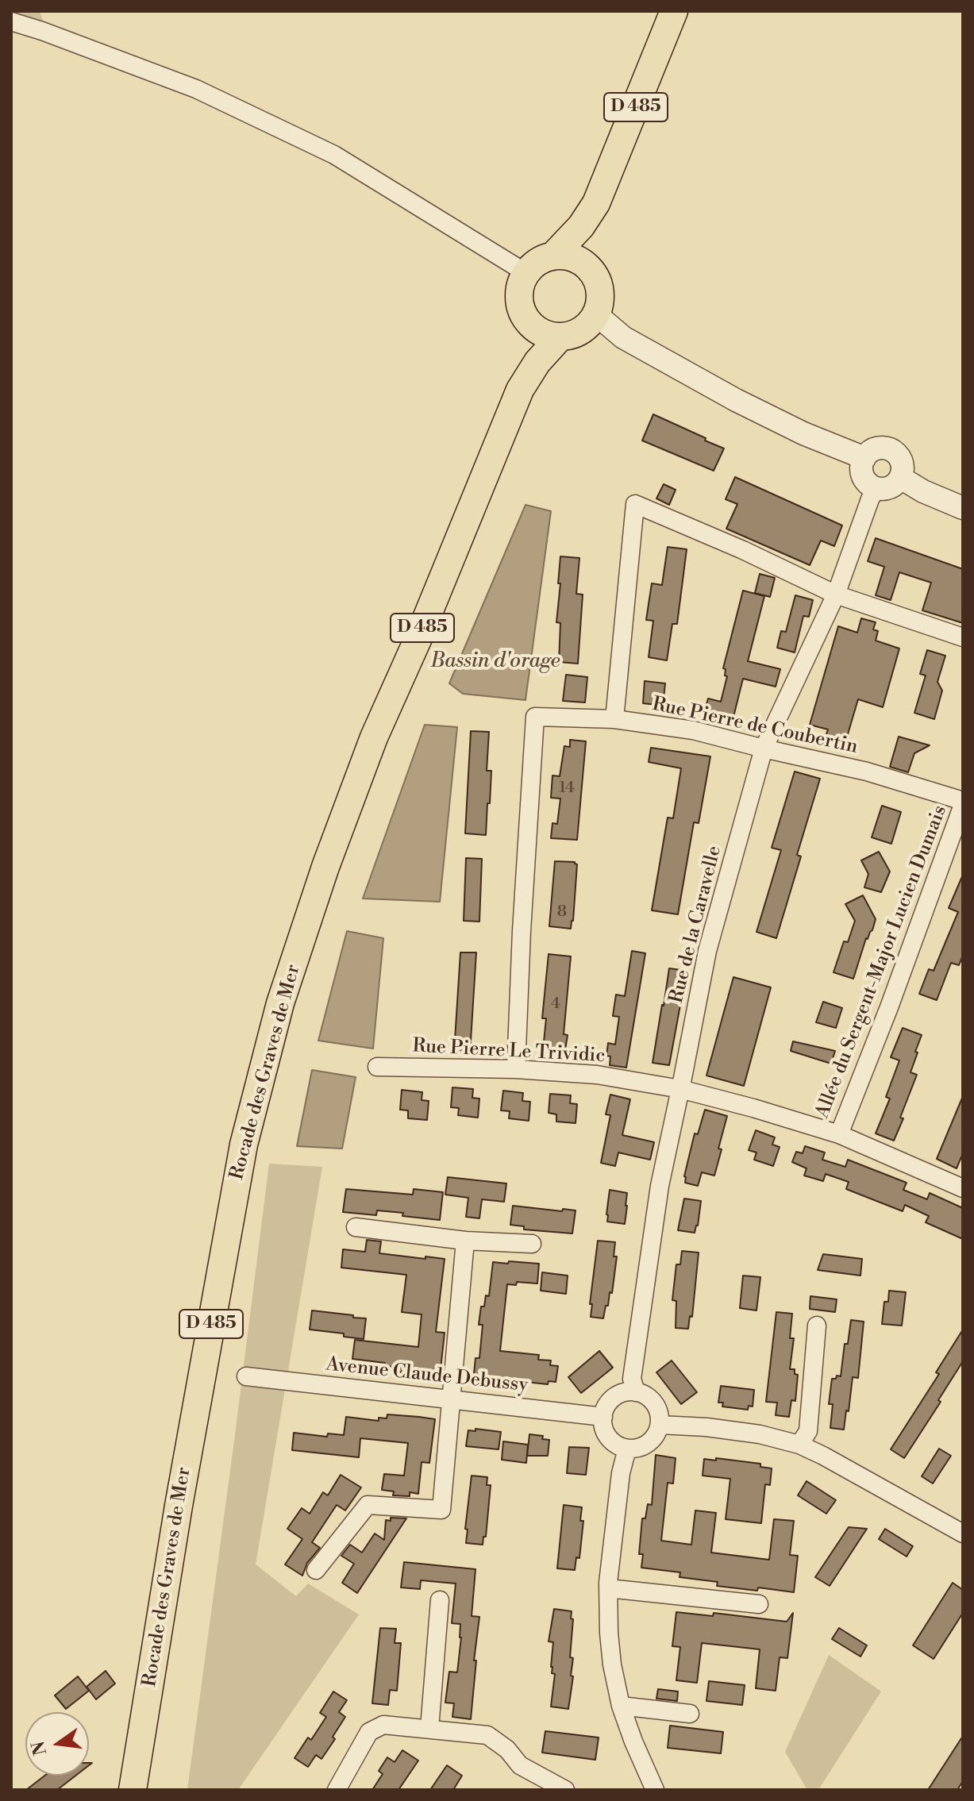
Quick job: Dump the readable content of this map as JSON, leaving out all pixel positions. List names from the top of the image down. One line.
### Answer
{"streets":{"main road":["D 485","Rocade des Graves de Mer"],"street":["Rue Pierre de Coubertin","Rue de la Caravelle","Allée du Sergent-Major Lucien Dumais","Rue Pierre Le Trividic","Avenue Claude Debussy"]},"crossings":[["D 485","Rocade des Graves de Mer"],["Rue Pierre de Coubertin","Rue de la Caravelle"],["Rue Pierre de Coubertin","Allée du Sergent-Major Lucien Dumais"],["Rue Pierre de Coubertin","Rue Pierre Le Trividic"],["Rue de la Caravelle","Rue Pierre Le Trividic"],["Rue de la Caravelle","Avenue Claude Debussy"],["Allée du Sergent-Major Lucien Dumais","Rue Pierre Le Trividic"]],"water":["Bassin d'orage"],"house_numbers":["14","8","4"],"north":"left"}
